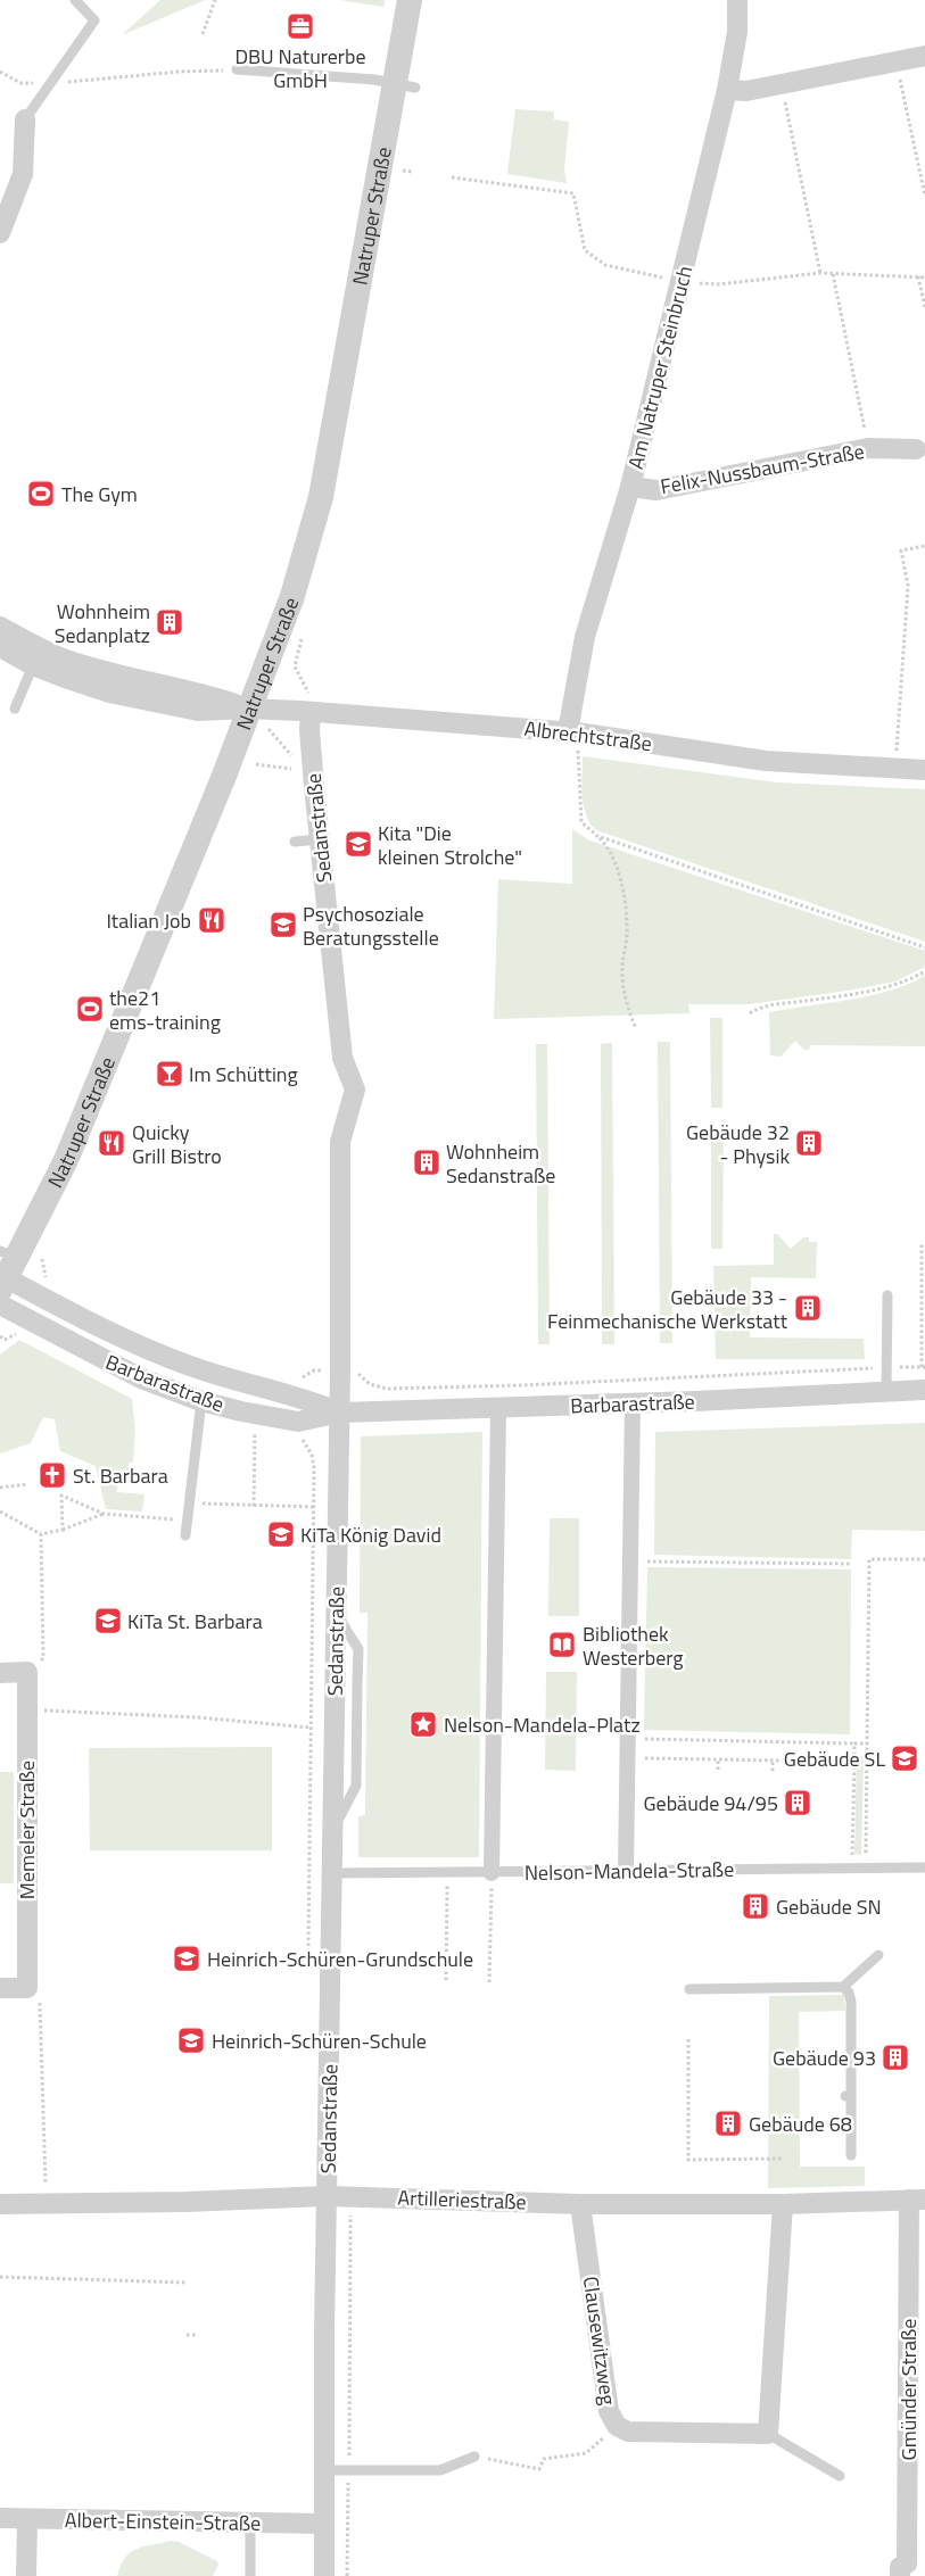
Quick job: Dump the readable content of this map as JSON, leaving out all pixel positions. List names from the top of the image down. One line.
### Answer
{"streets":{"street":["Natruper Straße","Am Natruper Steinbruch","Felix-Nussbaum-Straße","Albrechtstraße","Sedanstraße","Barbarastraße","Memeler Straße","Artilleriestraße","Clausewitzweg","Gmünder Straße","Albert-Einstein-Straße"],"lane":["Nelson-Mandela-Straße"]},"crossings":[["Natruper Straße","Albrechtstraße"],["Natruper Straße","Barbarastraße"],["Am Natruper Steinbruch","Felix-Nussbaum-Straße"],["Am Natruper Steinbruch","Albrechtstraße"],["Albrechtstraße","Sedanstraße"],["Sedanstraße","Barbarastraße"],["Sedanstraße","Nelson-Mandela-Straße"],["Sedanstraße","Artilleriestraße"],["Sedanstraße","Albert-Einstein-Straße"],["Artilleriestraße","Clausewitzweg"],["Artilleriestraße","Gmünder Straße"]],"places":{"office":["DBU Naturerbe GmbH"],"sports":["The Gym","the21 ems-training"],"building":["Wohnheim Sedanplatz","Gebäude 32 - Physik","Wohnheim Sedanstraße","Gebäude 33 - Feinmechanische Werkstatt","Gebäude 94/95","Gebäude SN","Gebäude 93","Gebäude 68"],"school or university":["Kita \"Die kleinen Strolche\"","Psychosoziale Beratungsstelle","KiTa König David","KiTa St. Barbara","Gebäude SL","Heinrich-Schüren-Grundschule","Heinrich-Schüren-Schule"],"restaurant":["Italian Job","Quicky Grill Bistro"],"bar":["Im Schütting"],"church":["St. Barbara"],"library":["Bibliothek Westerberg"],"place":["Nelson-Mandela-Platz"]}}
